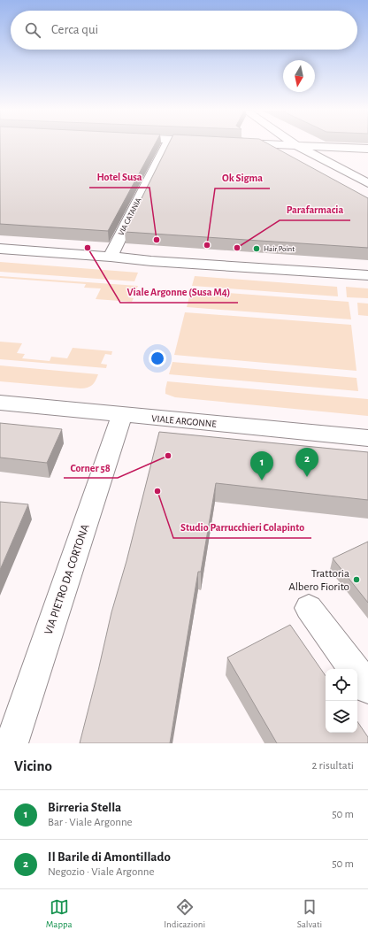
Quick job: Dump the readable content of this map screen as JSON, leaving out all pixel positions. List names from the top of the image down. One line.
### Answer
{"streets":{"street":["VIA CATANIA","VIALE ARGONNE","VIA PIETRO DA CORTONA"]},"crossings":[["VIALE ARGONNE","VIA PIETRO DA CORTONA"]],"places":["Hotel Susa","Ok Sigma","Viale Argonne (Susa M4)","Parafarmacia","Hair Point","Corner 58","Studio Parrucchieri Colapinto","Trattoria Albero Fiorito"],"north":"bottom","page":{"search":"Cerca qui","pins":["2","1"],"heading":["Vicino","2 risultati"],"list":[{"mark":"1","name":"Birreria Stella","note":"Bar · Viale Argonne","value":"50 m"},{"mark":"2","name":"Il Barile di Amontillado","note":"Negozio · Viale Argonne","value":"50 m"}],"nav":["Mappa","Indicazioni","Salvati"]}}
